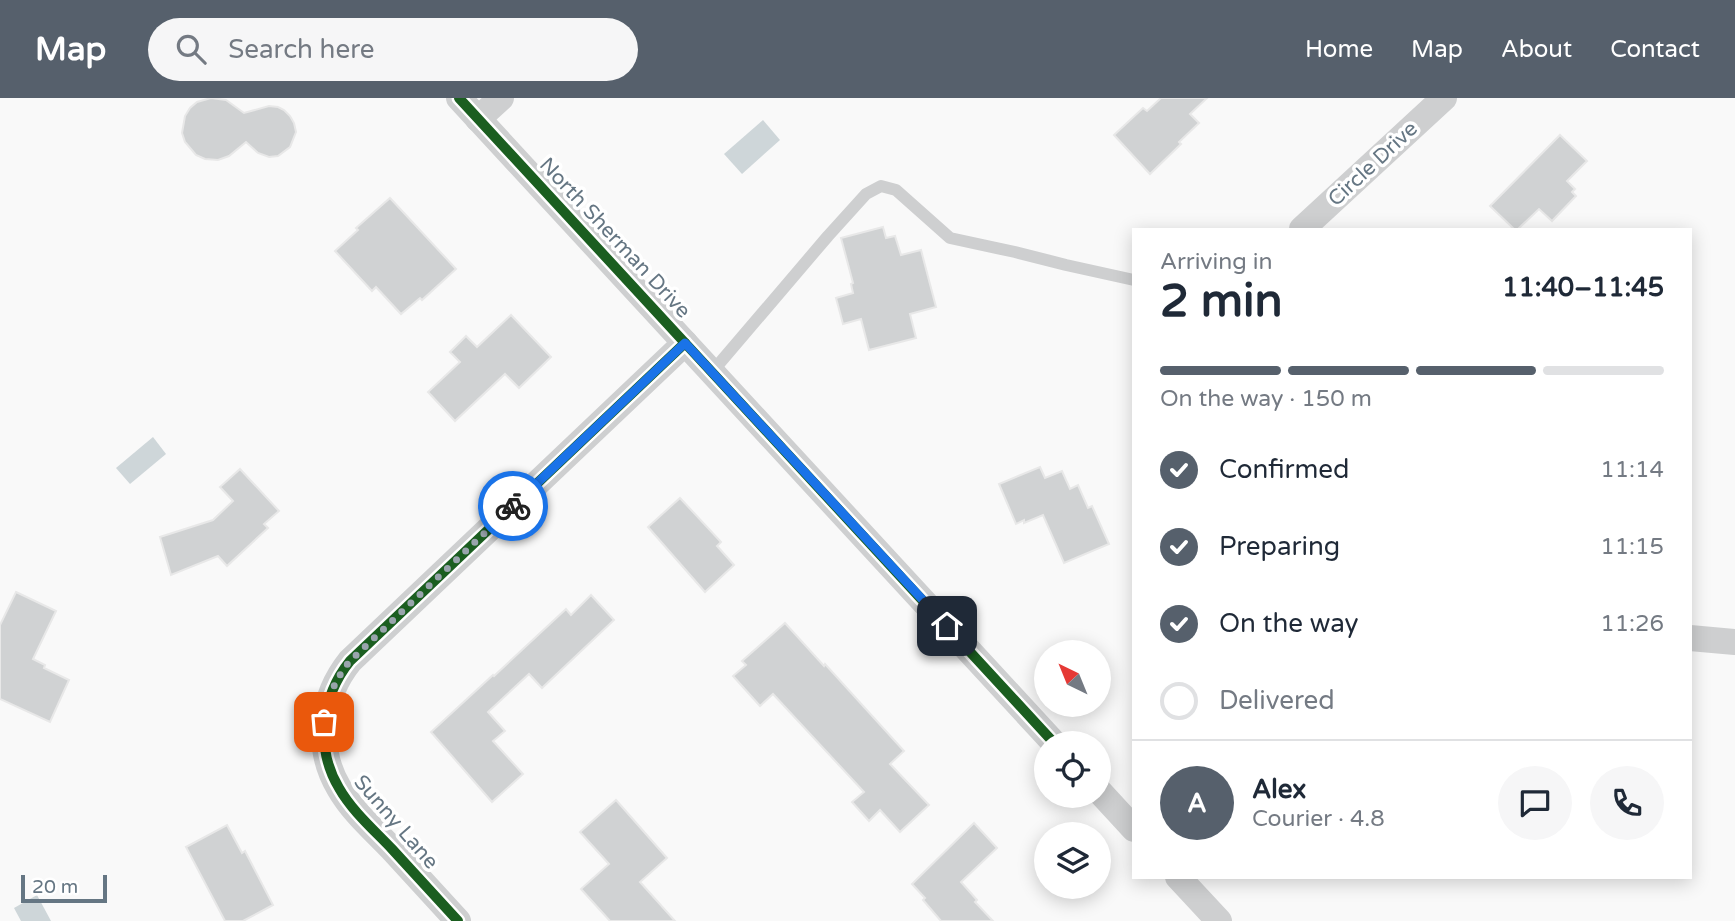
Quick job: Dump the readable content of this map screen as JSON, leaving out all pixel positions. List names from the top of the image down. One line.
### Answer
{"streets":{"street":["Circle Drive","North Sherman Drive","Sunny Lane"]},"crossings":[["North Sherman Drive","Sunny Lane"]],"scale_bar":"20 m","north":"top left","page":{"header":"Map","search":"Search here","nav":["Home","Map","About","Contact"],"heading":["2 min","Arriving in","11:40–11:45"],"panel":["Alex","Courier · 4.8"],"bar":"On the way · 150 m","list":[["Confirmed","11:14"],["Preparing","11:15"],["On the way","11:26"],"Delivered"],"round":"A","scale":"20 m"}}
